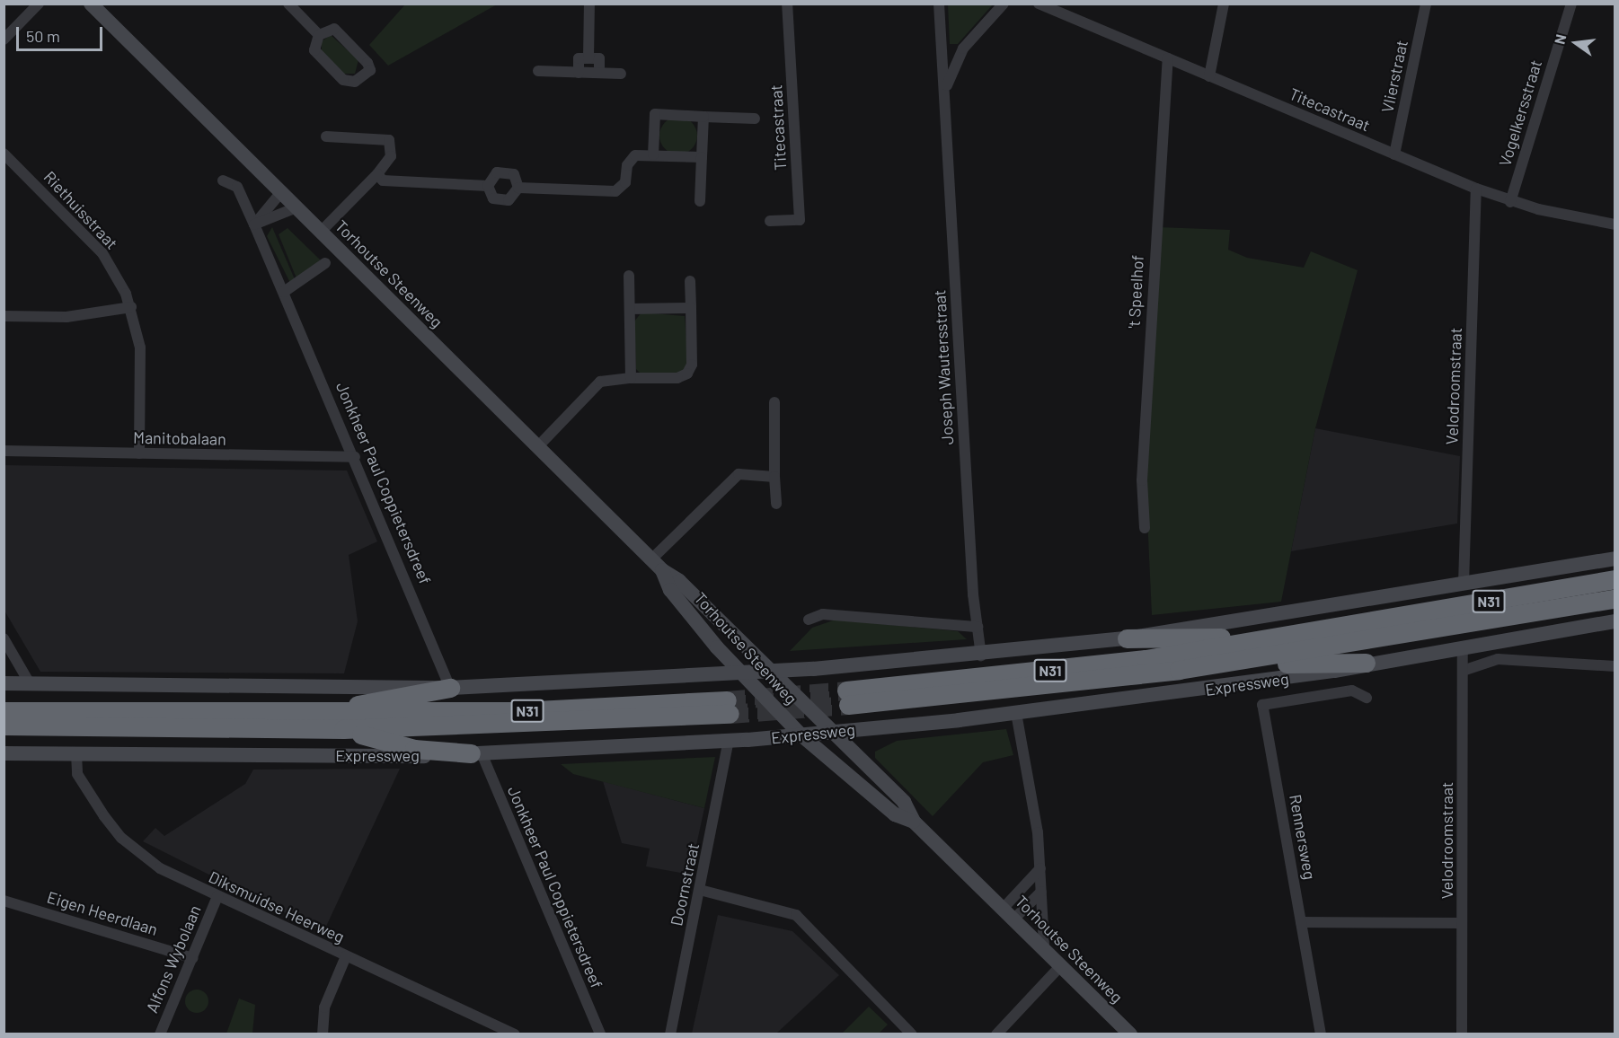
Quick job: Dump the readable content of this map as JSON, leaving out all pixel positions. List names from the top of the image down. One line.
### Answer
{"streets":{"highway":["N31","Expressweg"],"street":["Vlierstraat","Titecastraat","Vogelkersstraat","Riethuisstraat","Torhoutse Steenweg","'t Speelhof","Joseph Wautersstraat","Velodroomstraat","Manitobalaan","Jonkheer Paul Coppietersdreef","Rennersweg","Doornstraat","Diksmuidse Heerweg","Eigen Heerdlaan","Alfons Wybolaan"]},"crossings":[["Vlierstraat","Titecastraat"],["Titecastraat","Vogelkersstraat"],["Titecastraat","'t Speelhof"],["Titecastraat","Velodroomstraat"],["Riethuisstraat","Manitobalaan"],["Torhoutse Steenweg","Expressweg"],["Velodroomstraat","Expressweg"],["Manitobalaan","Jonkheer Paul Coppietersdreef"],["Jonkheer Paul Coppietersdreef","Expressweg"],["Expressweg","Doornstraat"],["Expressweg","Diksmuidse Heerweg"],["Diksmuidse Heerweg","Alfons Wybolaan"],["Eigen Heerdlaan","Alfons Wybolaan"]],"scale_bar":"50 m","north":"left"}
